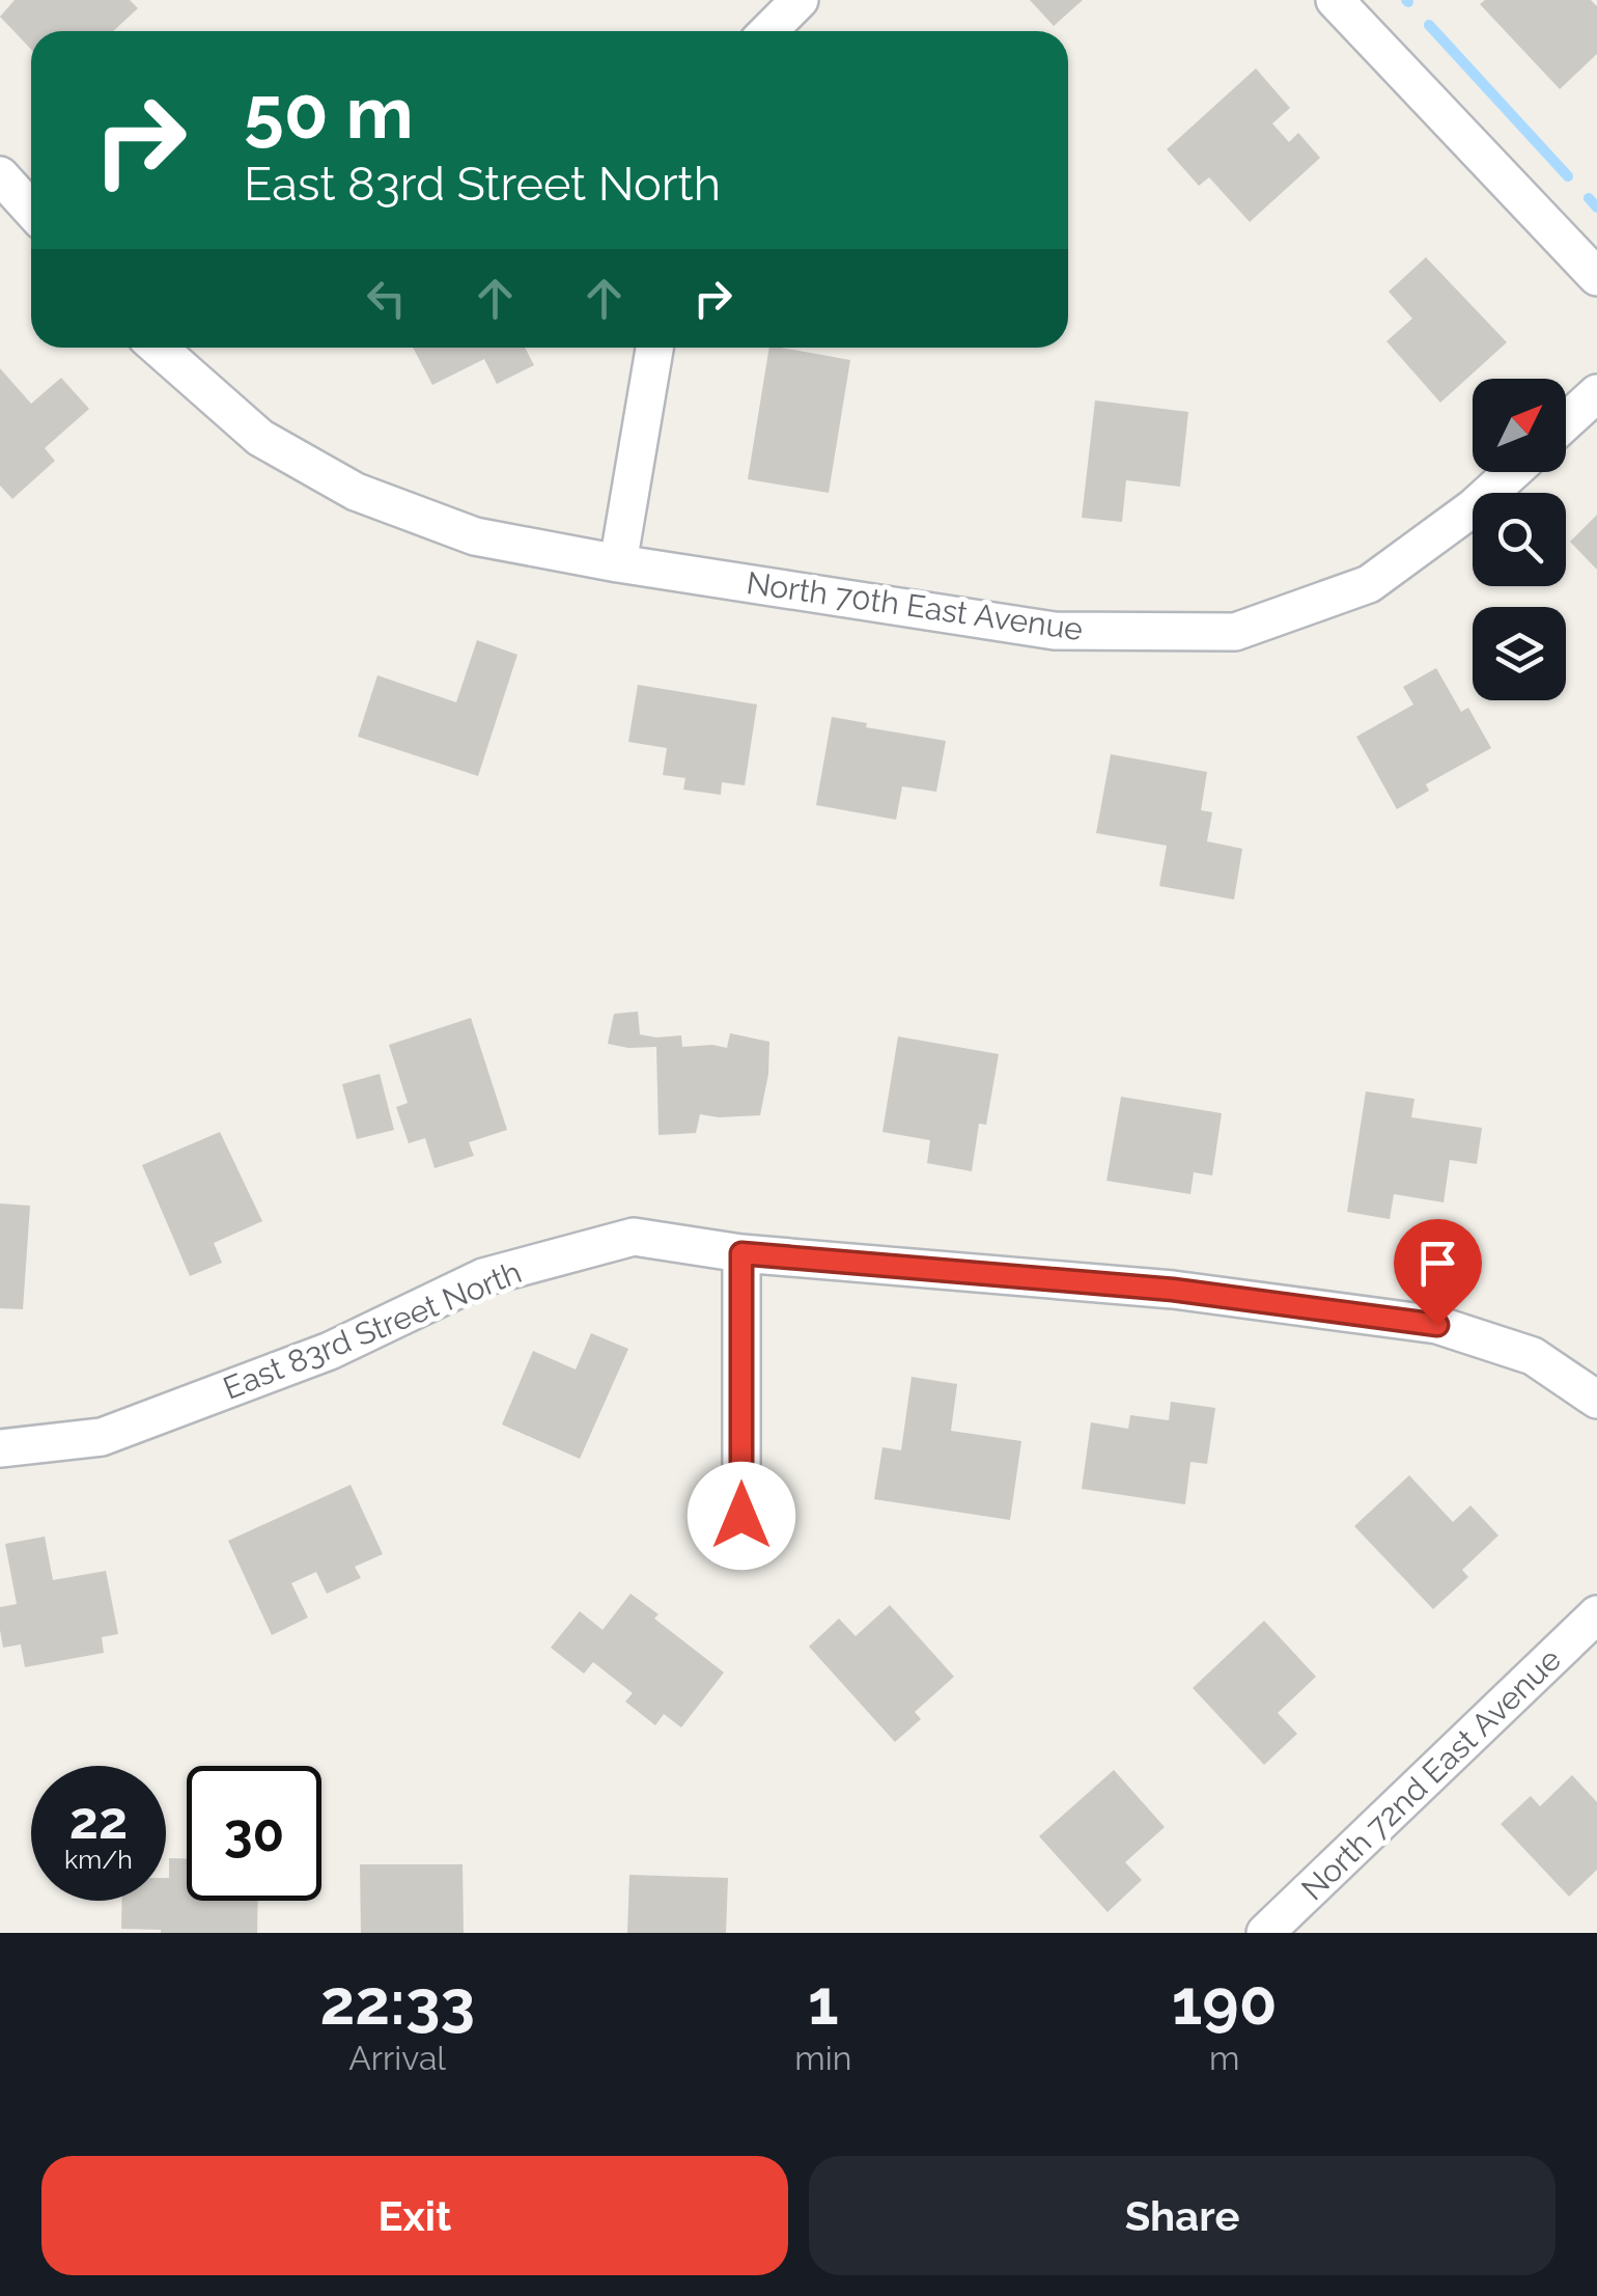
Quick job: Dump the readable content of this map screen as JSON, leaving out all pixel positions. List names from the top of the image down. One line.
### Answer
{"streets":{"street":["North 70th East Avenue","East 83rd Street North","North 72nd East Avenue"]},"north":"top right","page":{"turn":["50 m","East 83rd Street North"],"speed":"22 km/h","limit":"30","eta":["22:33","Arrival","1","min","190","m"],"buttons":["Exit","Share"]}}
